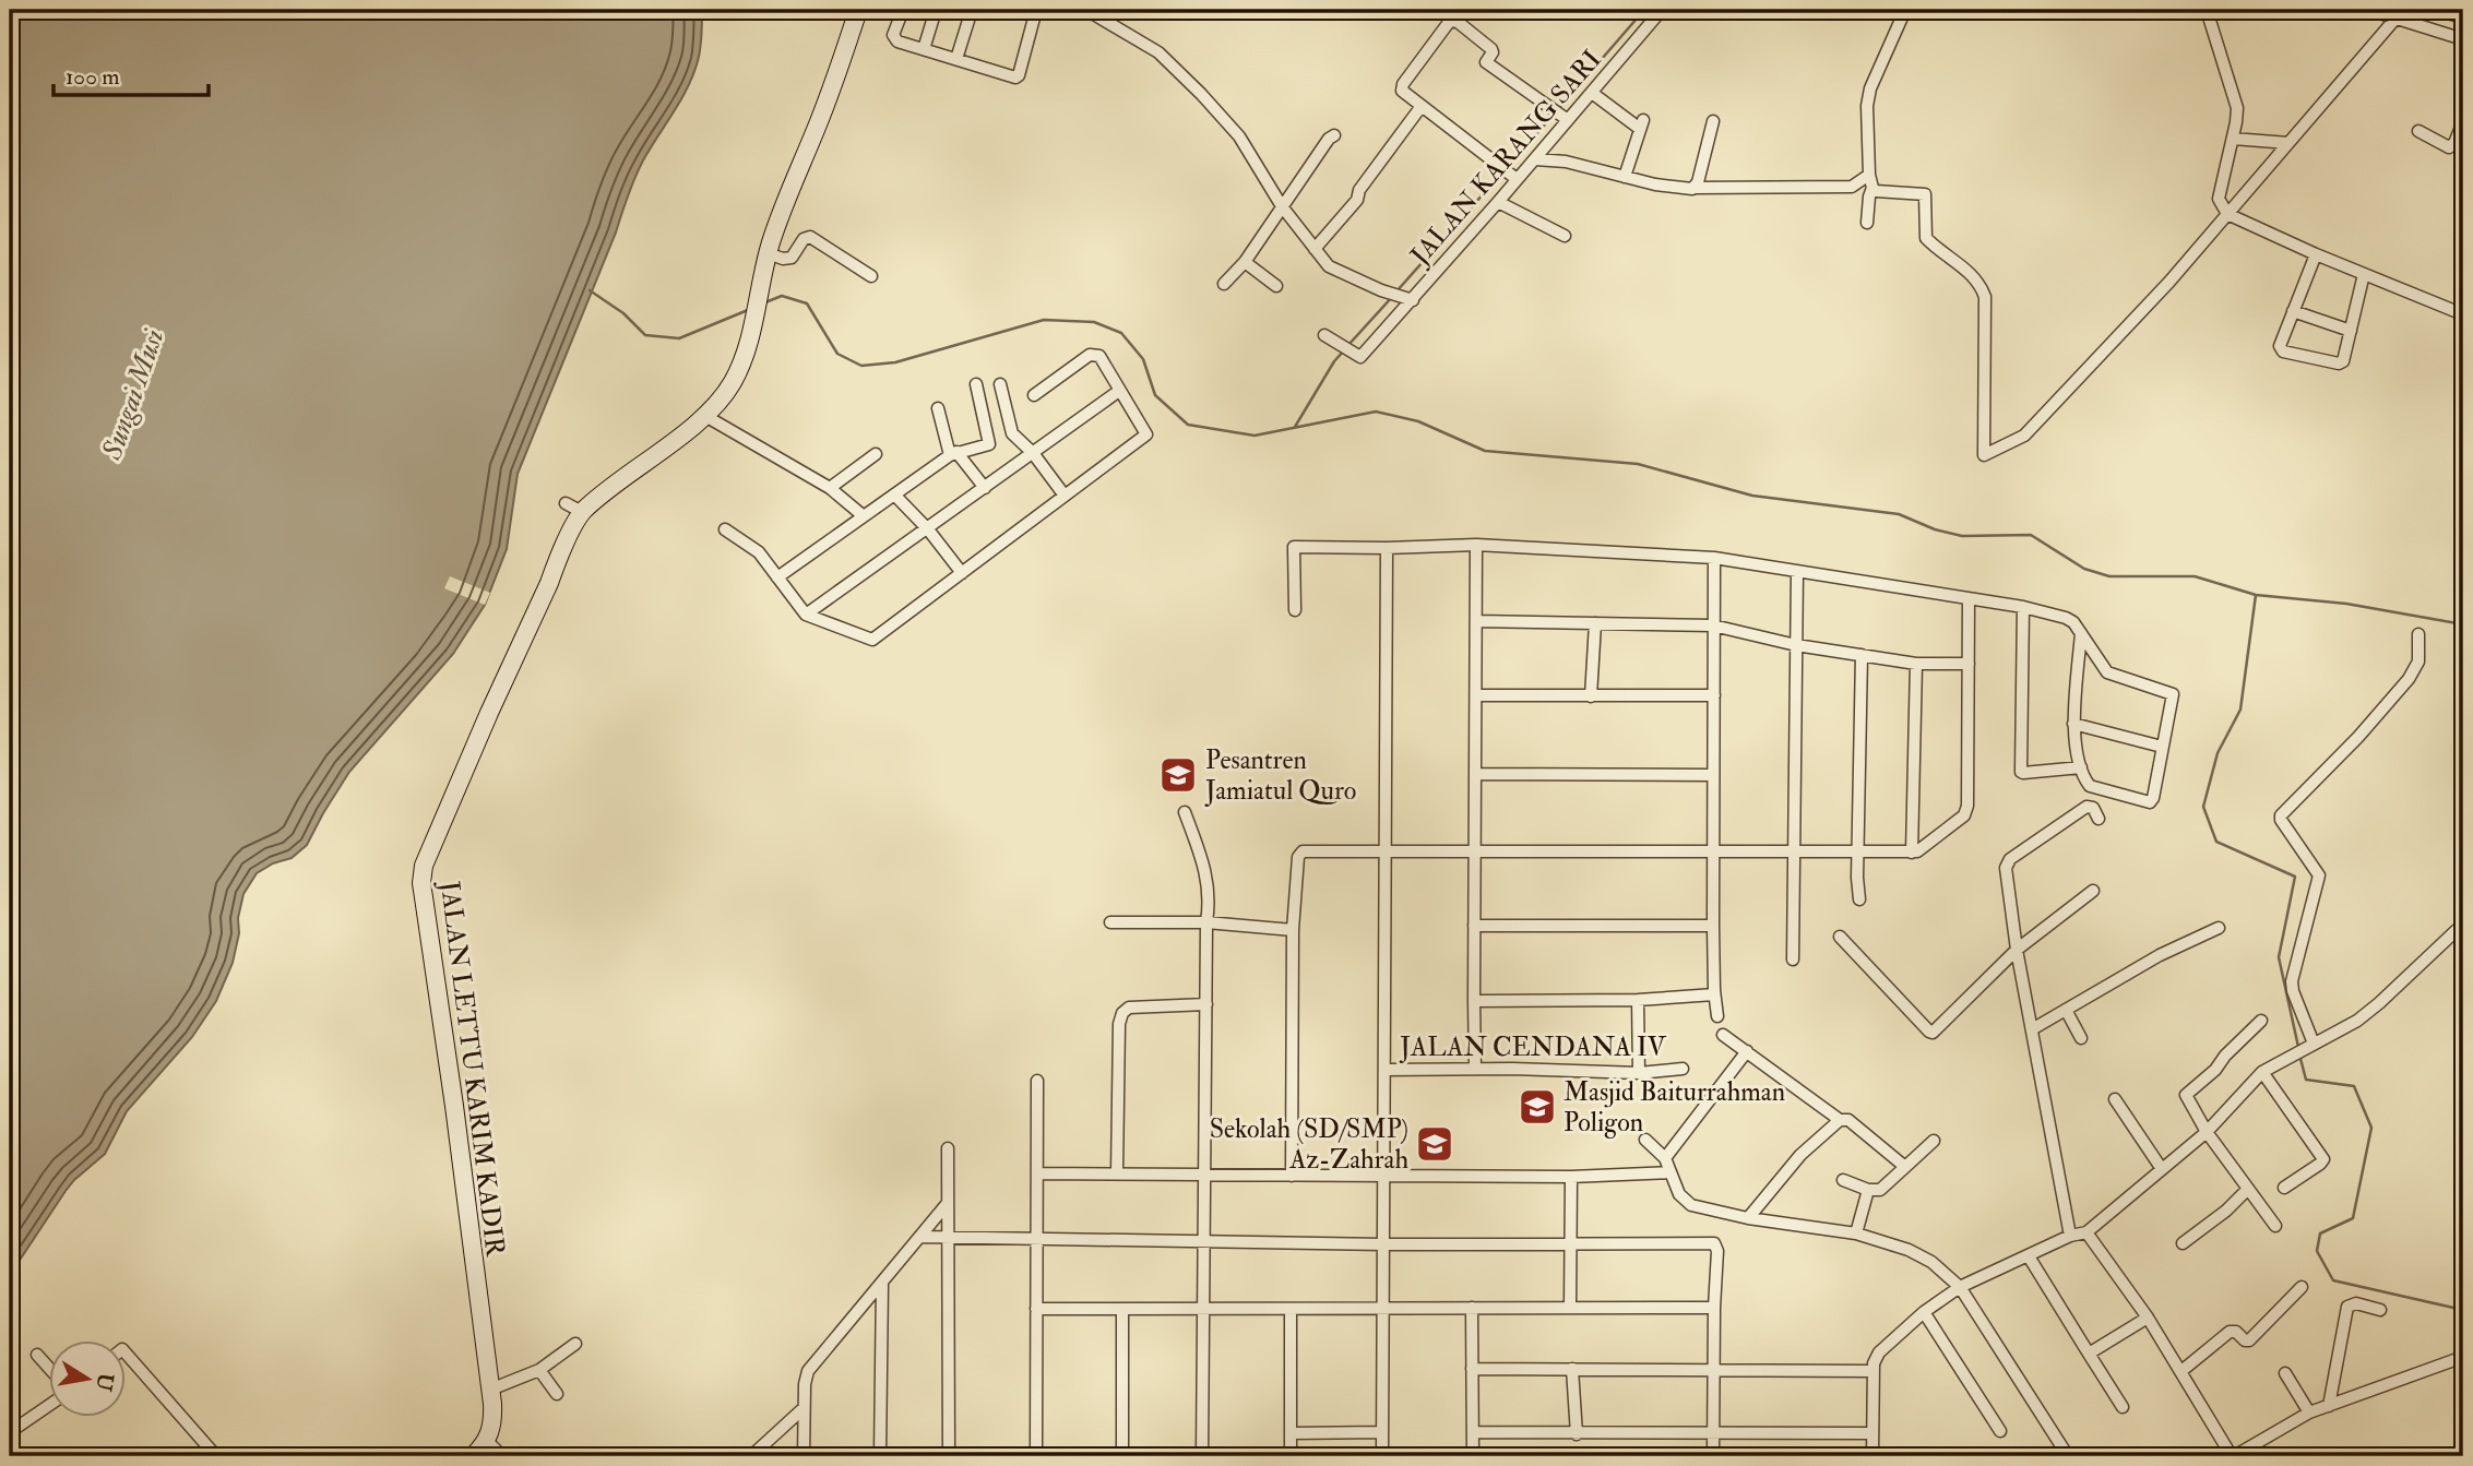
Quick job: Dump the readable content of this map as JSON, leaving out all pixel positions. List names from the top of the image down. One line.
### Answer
{"streets":{"street":["JALAN KARANG SARI","JALAN CENDANA IV","JALAN LETTU KARIM KADIR"]},"water":["Sungai Musi"],"places":{"school or university":["Pesantren Jamiatul Quro","Masjid Baiturrahman Poligon","Sekolah (SD/SMP) Az-Zahrah"]},"scale_bar":"100 m","north":"right"}
